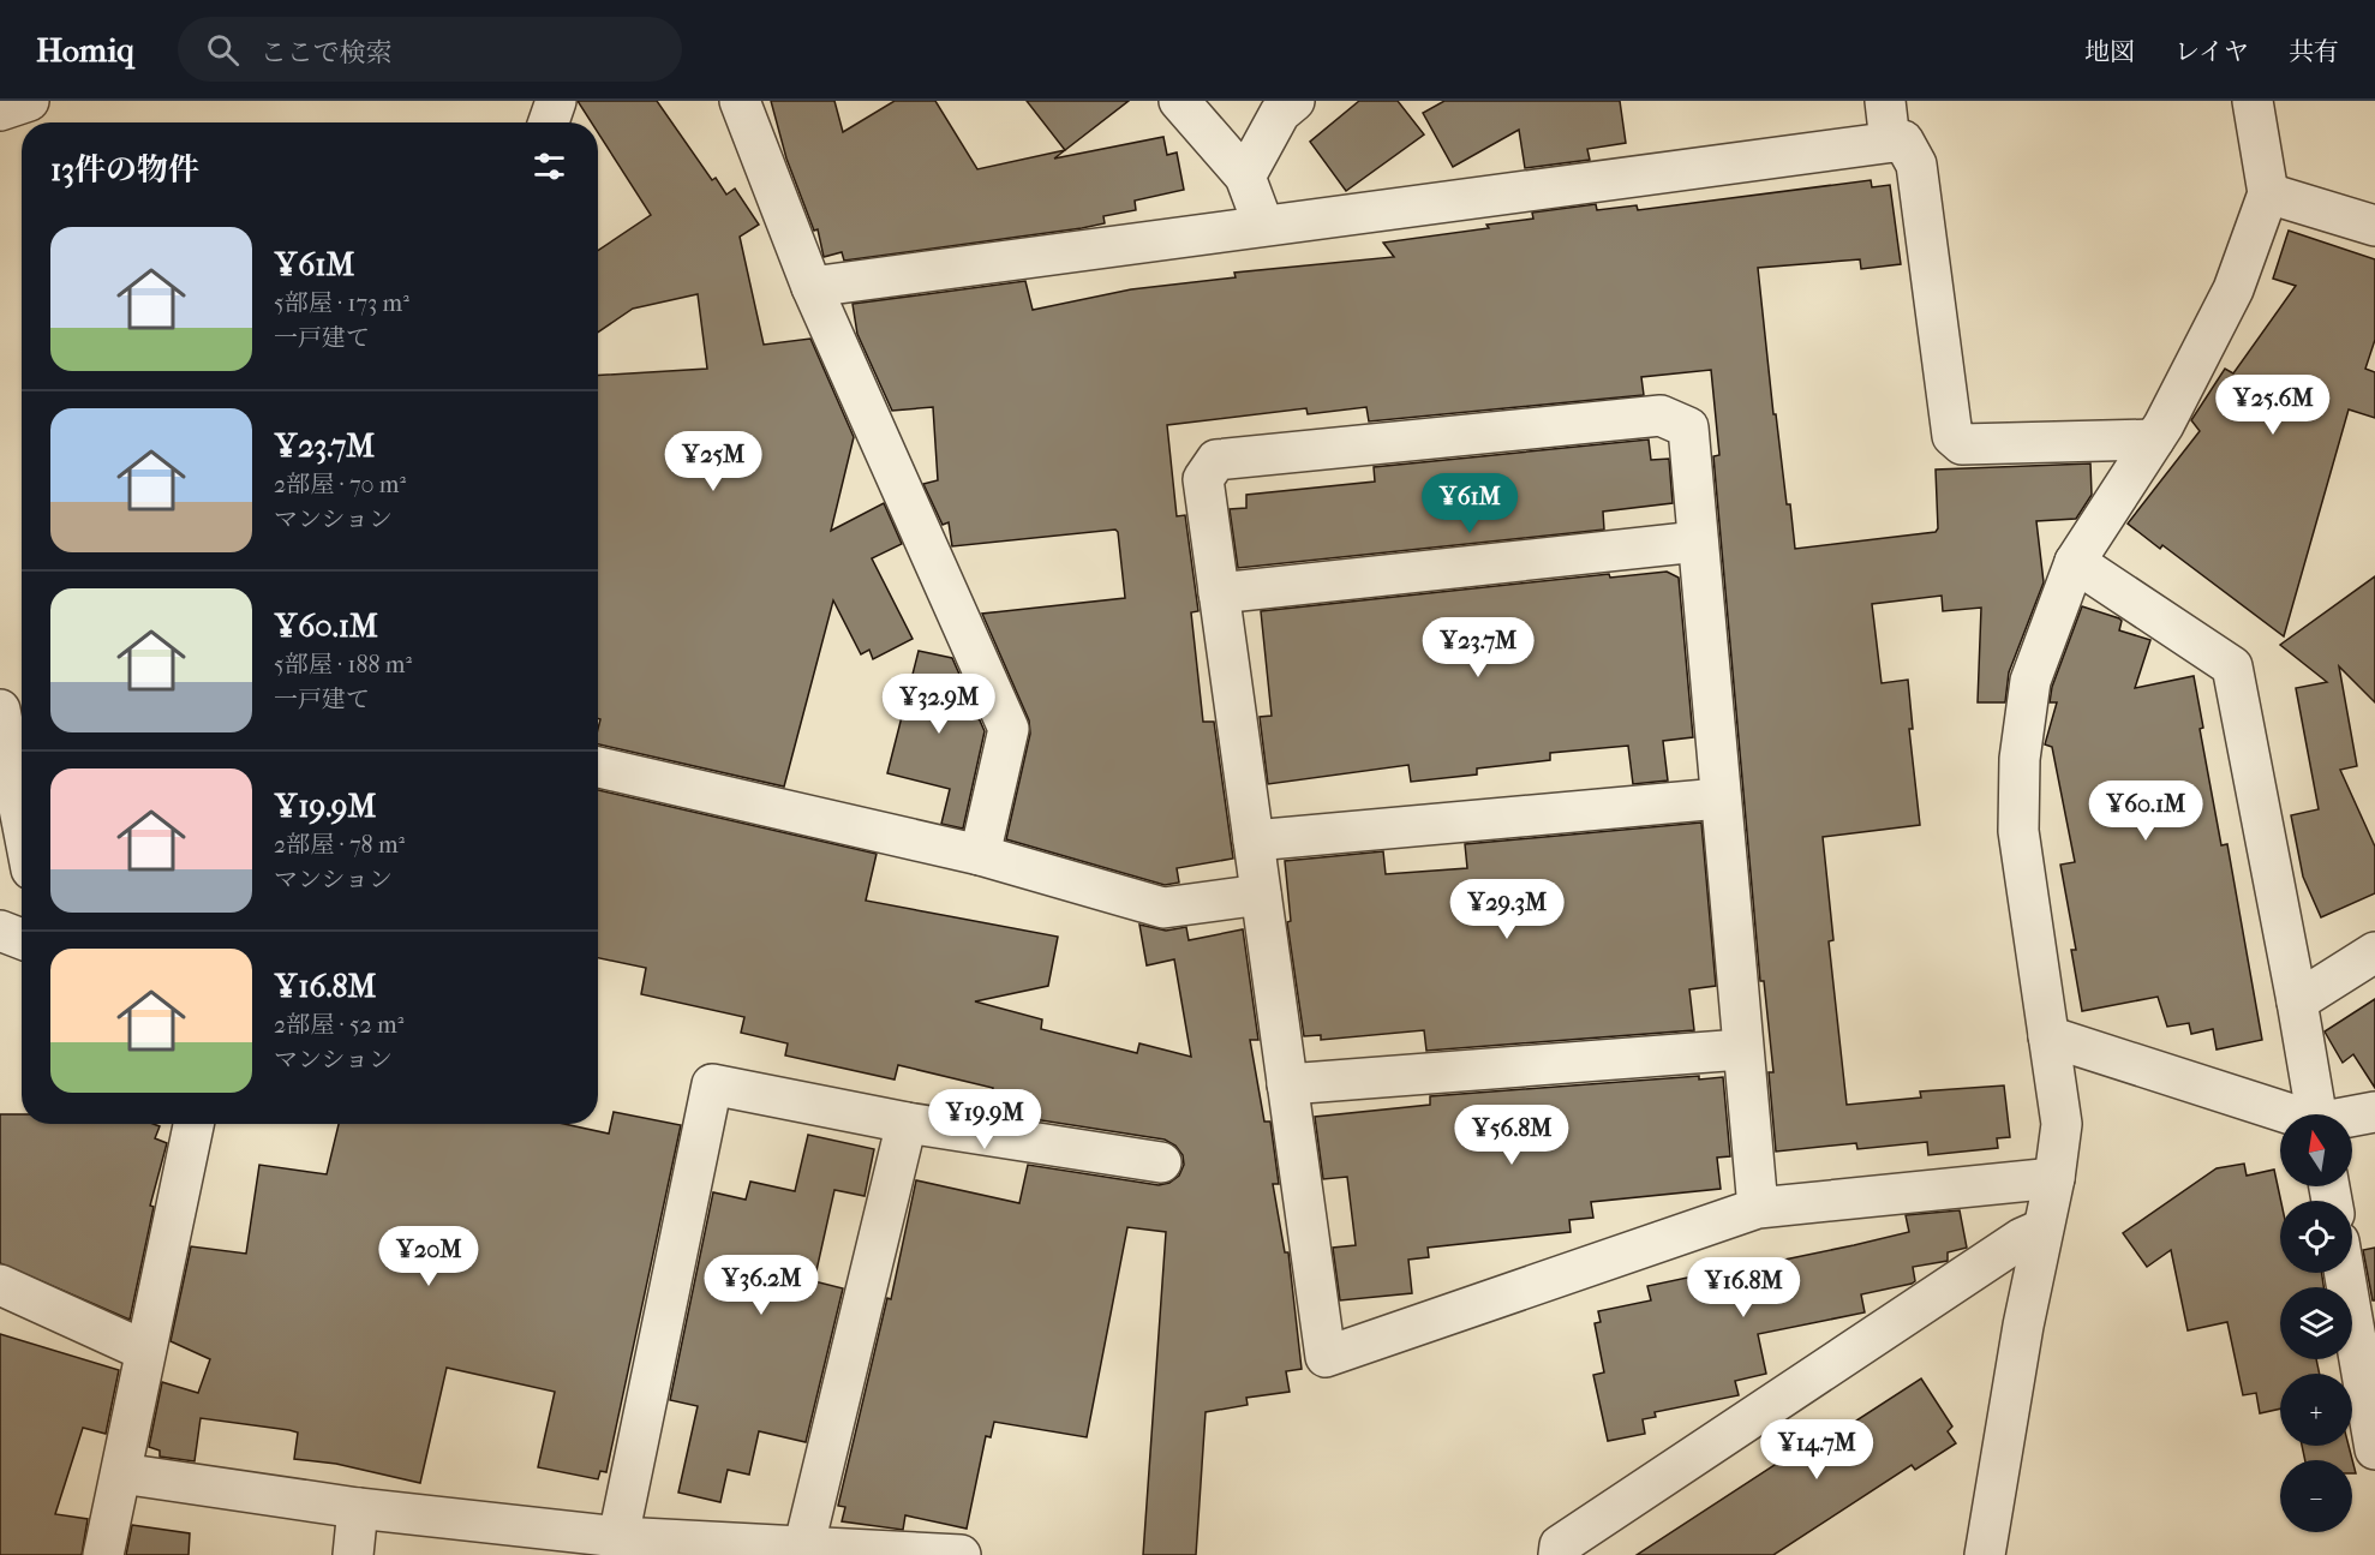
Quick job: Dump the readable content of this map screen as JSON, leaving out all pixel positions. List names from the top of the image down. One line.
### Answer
{"north":"top","page":{"header":"Homiq","search":"ここで検索","nav":["地図","レイヤ","共有"],"heading":"13件の物件","list":[{"name":"¥61M","note":"5部屋 · 173 m² · 一戸建て"},{"name":"¥23.7M","note":"2部屋 · 70 m² · マンション"},{"name":"¥60.1M","note":"5部屋 · 188 m² · 一戸建て"},{"name":"¥19.9M","note":"2部屋 · 78 m² · マンション"},{"name":"¥16.8M","note":"2部屋 · 52 m² · マンション"}],"price":["¥25.6M","¥25M","¥61M","¥23.7M","¥32.9M","¥60.1M","¥29.3M","¥19.9M","¥56.8M","¥20M","¥36.2M","¥16.8M","¥14.7M"],"map_buttons":["+","−"]}}
